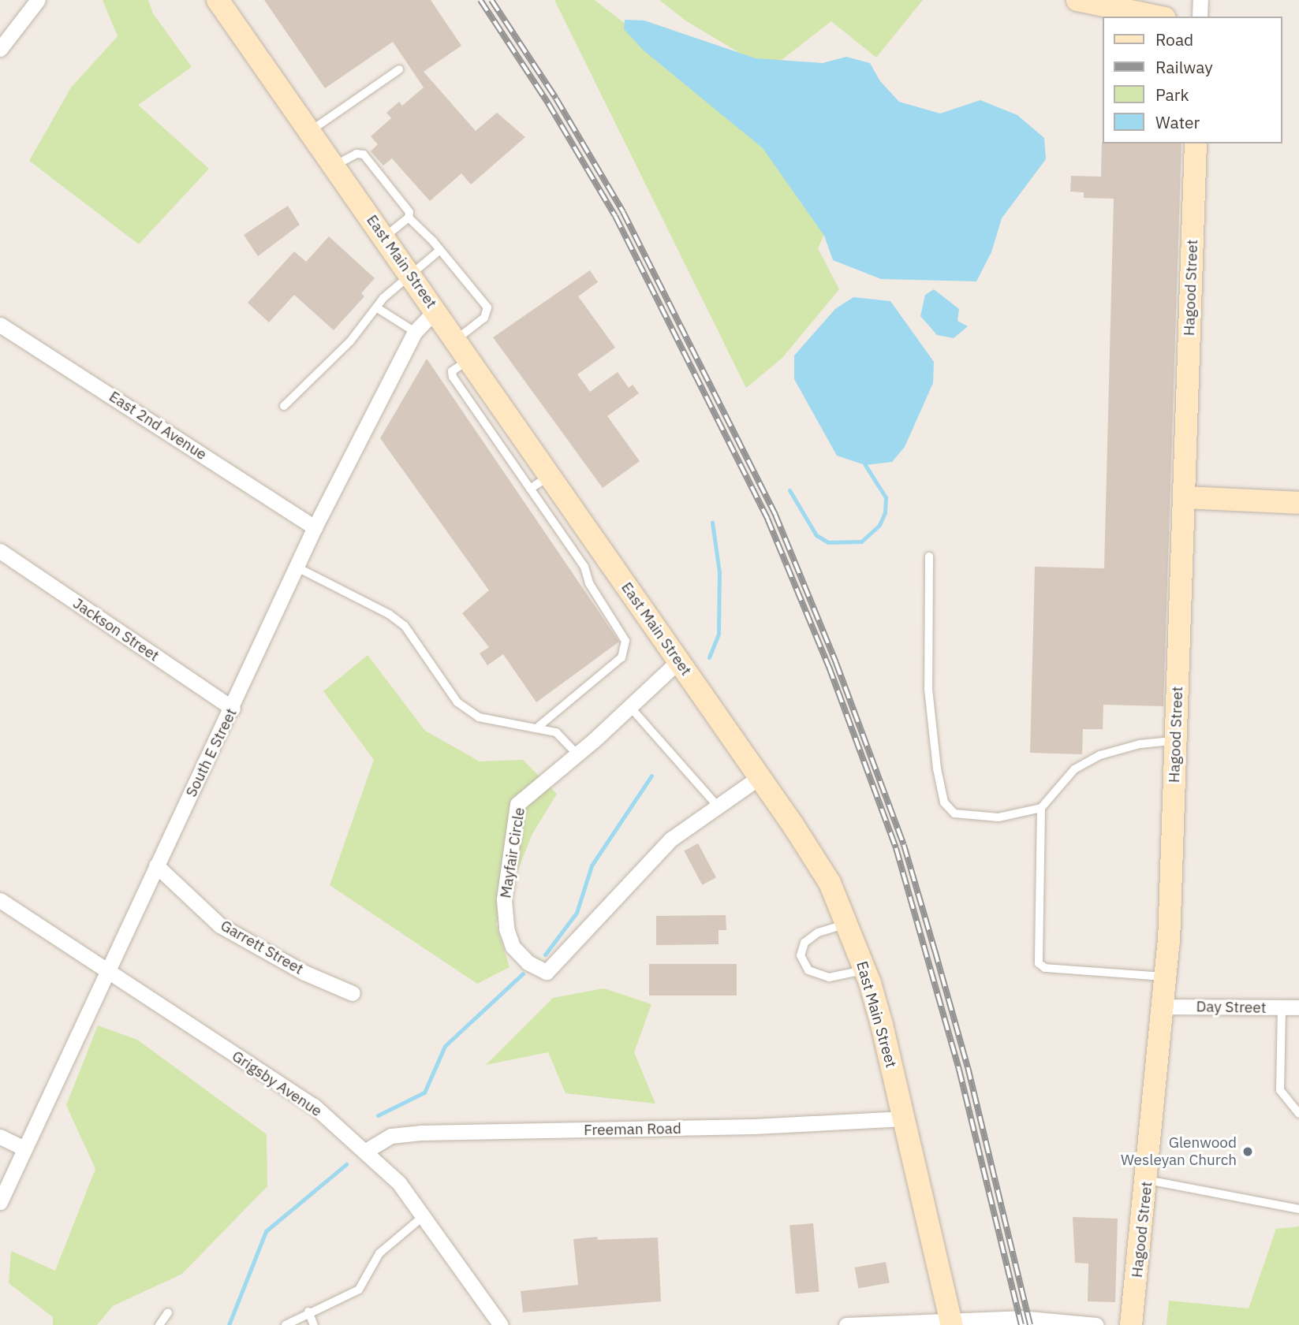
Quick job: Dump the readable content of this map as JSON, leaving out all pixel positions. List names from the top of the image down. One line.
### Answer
{"streets":{"main road":["East Main Street","Hagood Street"],"street":["East 2nd Avenue","Jackson Street","South E Street","Mayfair Circle","Garrett Street","Day Street","Grigsby Avenue","Freeman Road"]},"crossings":[["East Main Street","South E Street"],["East Main Street","Mayfair Circle"],["East Main Street","Freeman Road"],["Hagood Street","Day Street"],["East 2nd Avenue","South E Street"],["Jackson Street","South E Street"],["South E Street","Garrett Street"],["South E Street","Grigsby Avenue"],["Grigsby Avenue","Freeman Road"]],"places":["Glenwood Wesleyan Church"],"legend":["Road","Railway","Park","Water"]}
